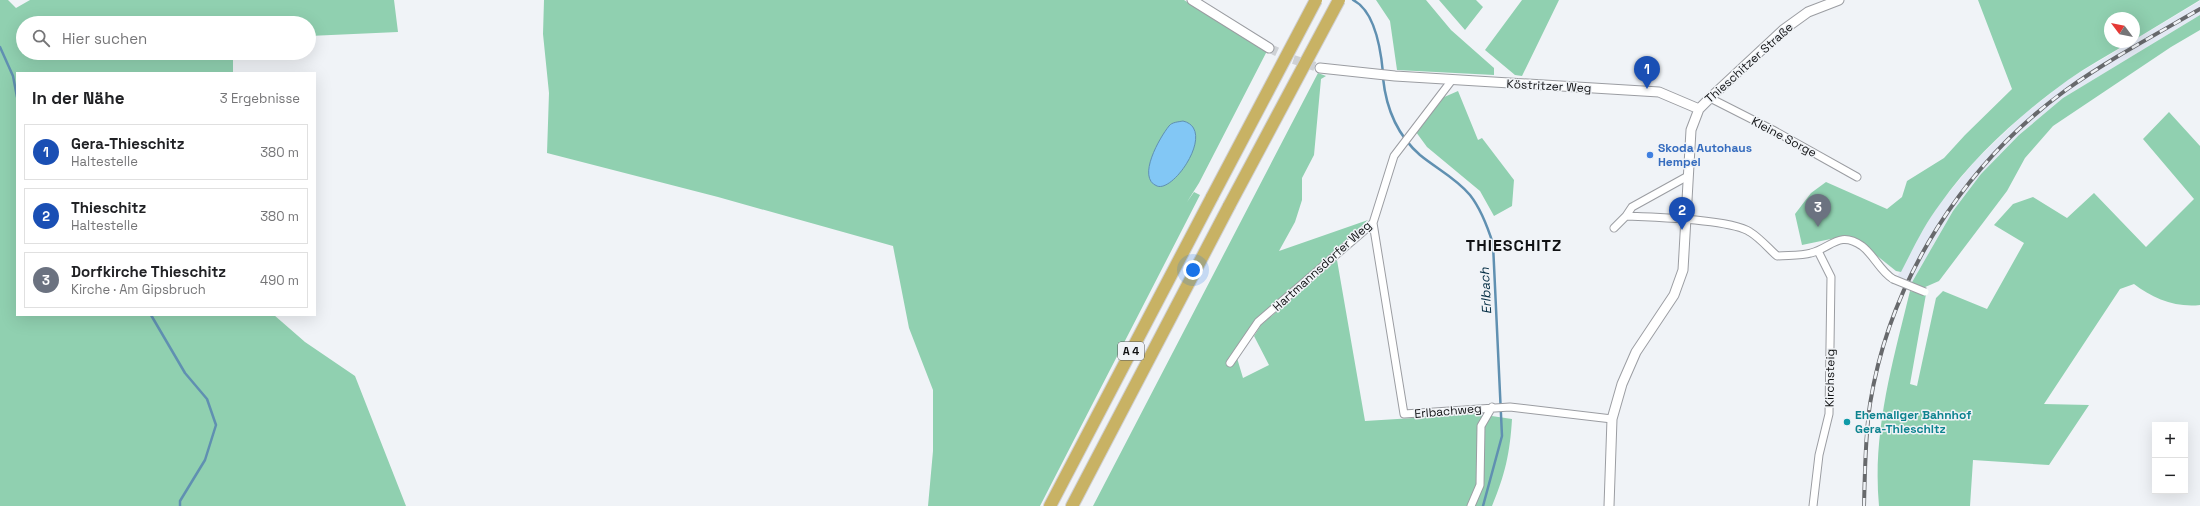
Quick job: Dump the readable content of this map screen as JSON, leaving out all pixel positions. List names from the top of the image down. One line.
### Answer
{"streets":{"highway":["A 4"],"main road":["Thieschitzer Straße","Köstritzer Weg"],"street":["Kleine Sorge","Hartmannsdorfer Weg","Kirchsteig","Erlbachweg"]},"crossings":[["Thieschitzer Straße","Köstritzer Weg"],["Thieschitzer Straße","Kleine Sorge"],["Thieschitzer Straße","Erlbachweg"],["Köstritzer Weg","Hartmannsdorfer Weg"],["Hartmannsdorfer Weg","Erlbachweg"]],"districts":["THIESCHITZ"],"water":["Erlbach"],"places":["Skoda Autohaus Hempel","Ehemaliger Bahnhof Gera-Thieschitz"],"north":"top left","page":{"search":"Hier suchen","pins":["1","3","2"],"heading":["In der Nähe","3 Ergebnisse"],"list":[{"mark":"1","name":"Gera-Thieschitz","note":"Haltestelle","value":"380 m"},{"mark":"2","name":"Thieschitz","note":"Haltestelle","value":"380 m"},{"mark":"3","name":"Dorfkirche Thieschitz","note":"Kirche · Am Gipsbruch","value":"490 m"}],"map_buttons":["+","−"]}}
